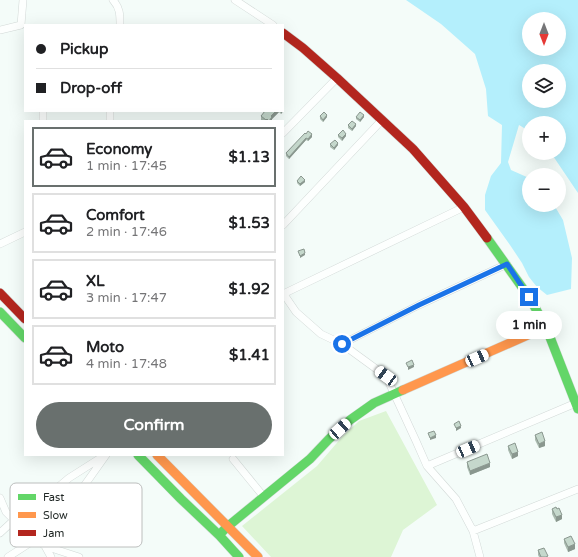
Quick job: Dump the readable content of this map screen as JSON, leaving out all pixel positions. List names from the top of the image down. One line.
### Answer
{"legend":["Fast","Slow","Jam"],"north":"bottom","page":{"map_buttons":["+","−"],"banner":["Pickup","Drop-off"],"list":[{"name":"Economy","note":"1 min · 17:45","value":"$1.13"},{"name":"Comfort","note":"2 min · 17:46","value":"$1.53"},{"name":"XL","note":"3 min · 17:47","value":"$1.92"},{"name":"Moto","note":"4 min · 17:48","value":"$1.41"}],"bubble":"1 min","buttons":"Confirm"}}
